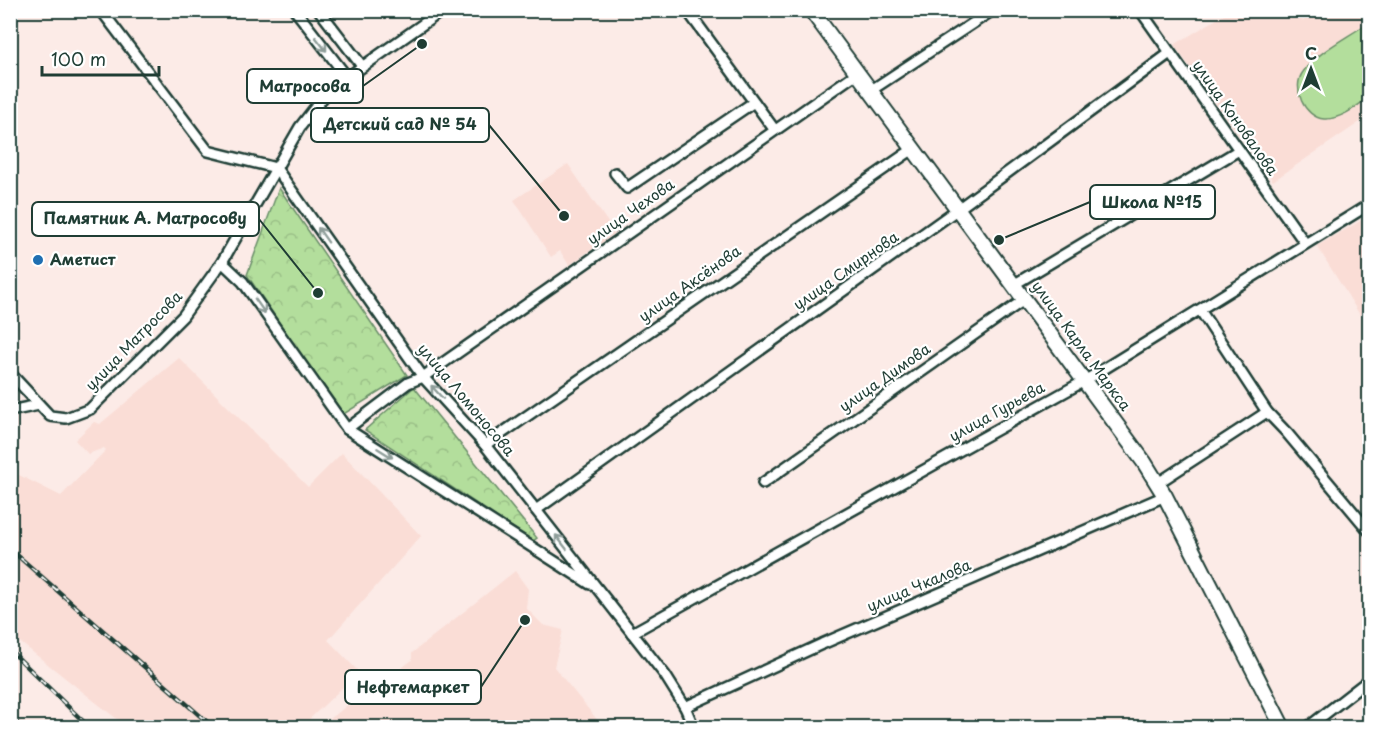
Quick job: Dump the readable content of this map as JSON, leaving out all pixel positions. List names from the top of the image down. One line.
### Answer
{"streets":{"highway":["улица Карла Маркса"],"street":["улица Коновалова","улица Чехова","улица Смирнова","улица Аксёнова","улица Матросова","улица Димова","улица Ломоносова","улица Гурьева","улица Чкалова"]},"crossings":[["улица Коновалова","улица Смирнова"],["улица Коновалова","улица Гурьева"],["улица Чехова","улица Карла Маркса"],["улица Чехова","улица Ломоносова"],["улица Смирнова","улица Карла Маркса"],["улица Смирнова","улица Ломоносова"],["улица Аксёнова","улица Карла Маркса"],["улица Аксёнова","улица Ломоносова"],["улица Матросова","улица Ломоносова"],["улица Карла Маркса","улица Димова"],["улица Карла Маркса","улица Гурьева"],["улица Карла Маркса","улица Чкалова"],["улица Ломоносова","улица Гурьева"],["улица Ломоносова","улица Чкалова"]],"places":["Матросова","Детский сад № 54","Школа №15","Аметист","Памятник А. Матросову","Нефтемаркет"],"scale_bar":"100 m","north":"top"}
